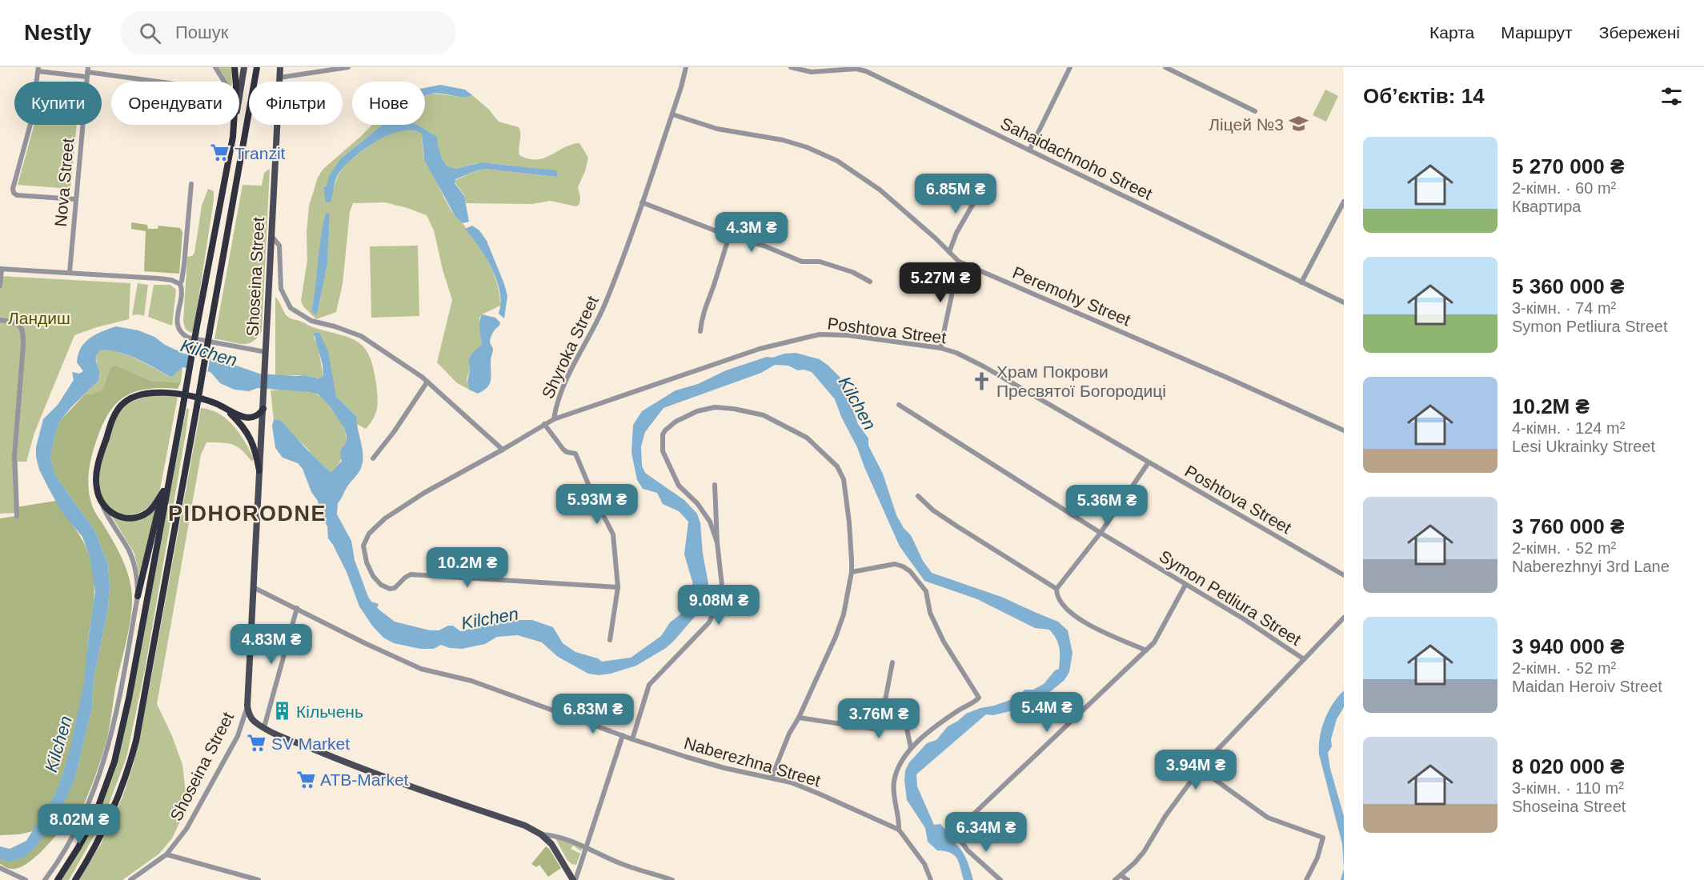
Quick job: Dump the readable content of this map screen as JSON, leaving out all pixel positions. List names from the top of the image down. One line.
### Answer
{"streets":{"main road":["Shoseina Street"],"street":["Sahaidachnoho Street","Nova Street","Peremohy Street","Poshtova Street","Shyroka Street","Symon Petliura Street","Naberezhna Street"]},"crossings":[["Shoseina Street","Naberezhna Street"],["Peremohy Street","Shyroka Street"],["Poshtova Street","Shyroka Street"]],"districts":["PIDHORODNE"],"water":["Kilchen"],"parks":["Ландиш"],"places":{"school or university":["Ліцей №3"],"supermarket":["Tranzit","SV Market","ATB-Market"],"church":["Храм Покрови Пресвятої Богородиці"],"building":["Кільчень"]},"page":{"header":"Nestly","search":"Пошук","nav":["Карта","Маршрут","Збережені"],"heading":"Об’єктів: 14","chip":["Купити","Орендувати","Фільтри","Нове"],"list":[{"name":"5 270 000 ₴","note":"2-кімн. · 60 m² · Квартира"},{"name":"5 360 000 ₴","note":"3-кімн. · 74 m² · Symon Petliura Street"},{"name":"10.2M ₴","note":"4-кімн. · 124 m² · Lesi Ukrainky Street"},{"name":"3 760 000 ₴","note":"2-кімн. · 52 m² · Naberezhnyi 3rd Lane"},{"name":"3 940 000 ₴","note":"2-кімн. · 52 m² · Maidan Heroiv Street"},{"name":"8 020 000 ₴","note":"3-кімн. · 110 m² · Shoseina Street"}],"price":["6.85M ₴","4.3M ₴","5.27M ₴","5.93M ₴","5.36M ₴","10.2M ₴","9.08M ₴","4.83M ₴","5.4M ₴","6.83M ₴","3.76M ₴","3.94M ₴","8.02M ₴","6.34M ₴"]}}
